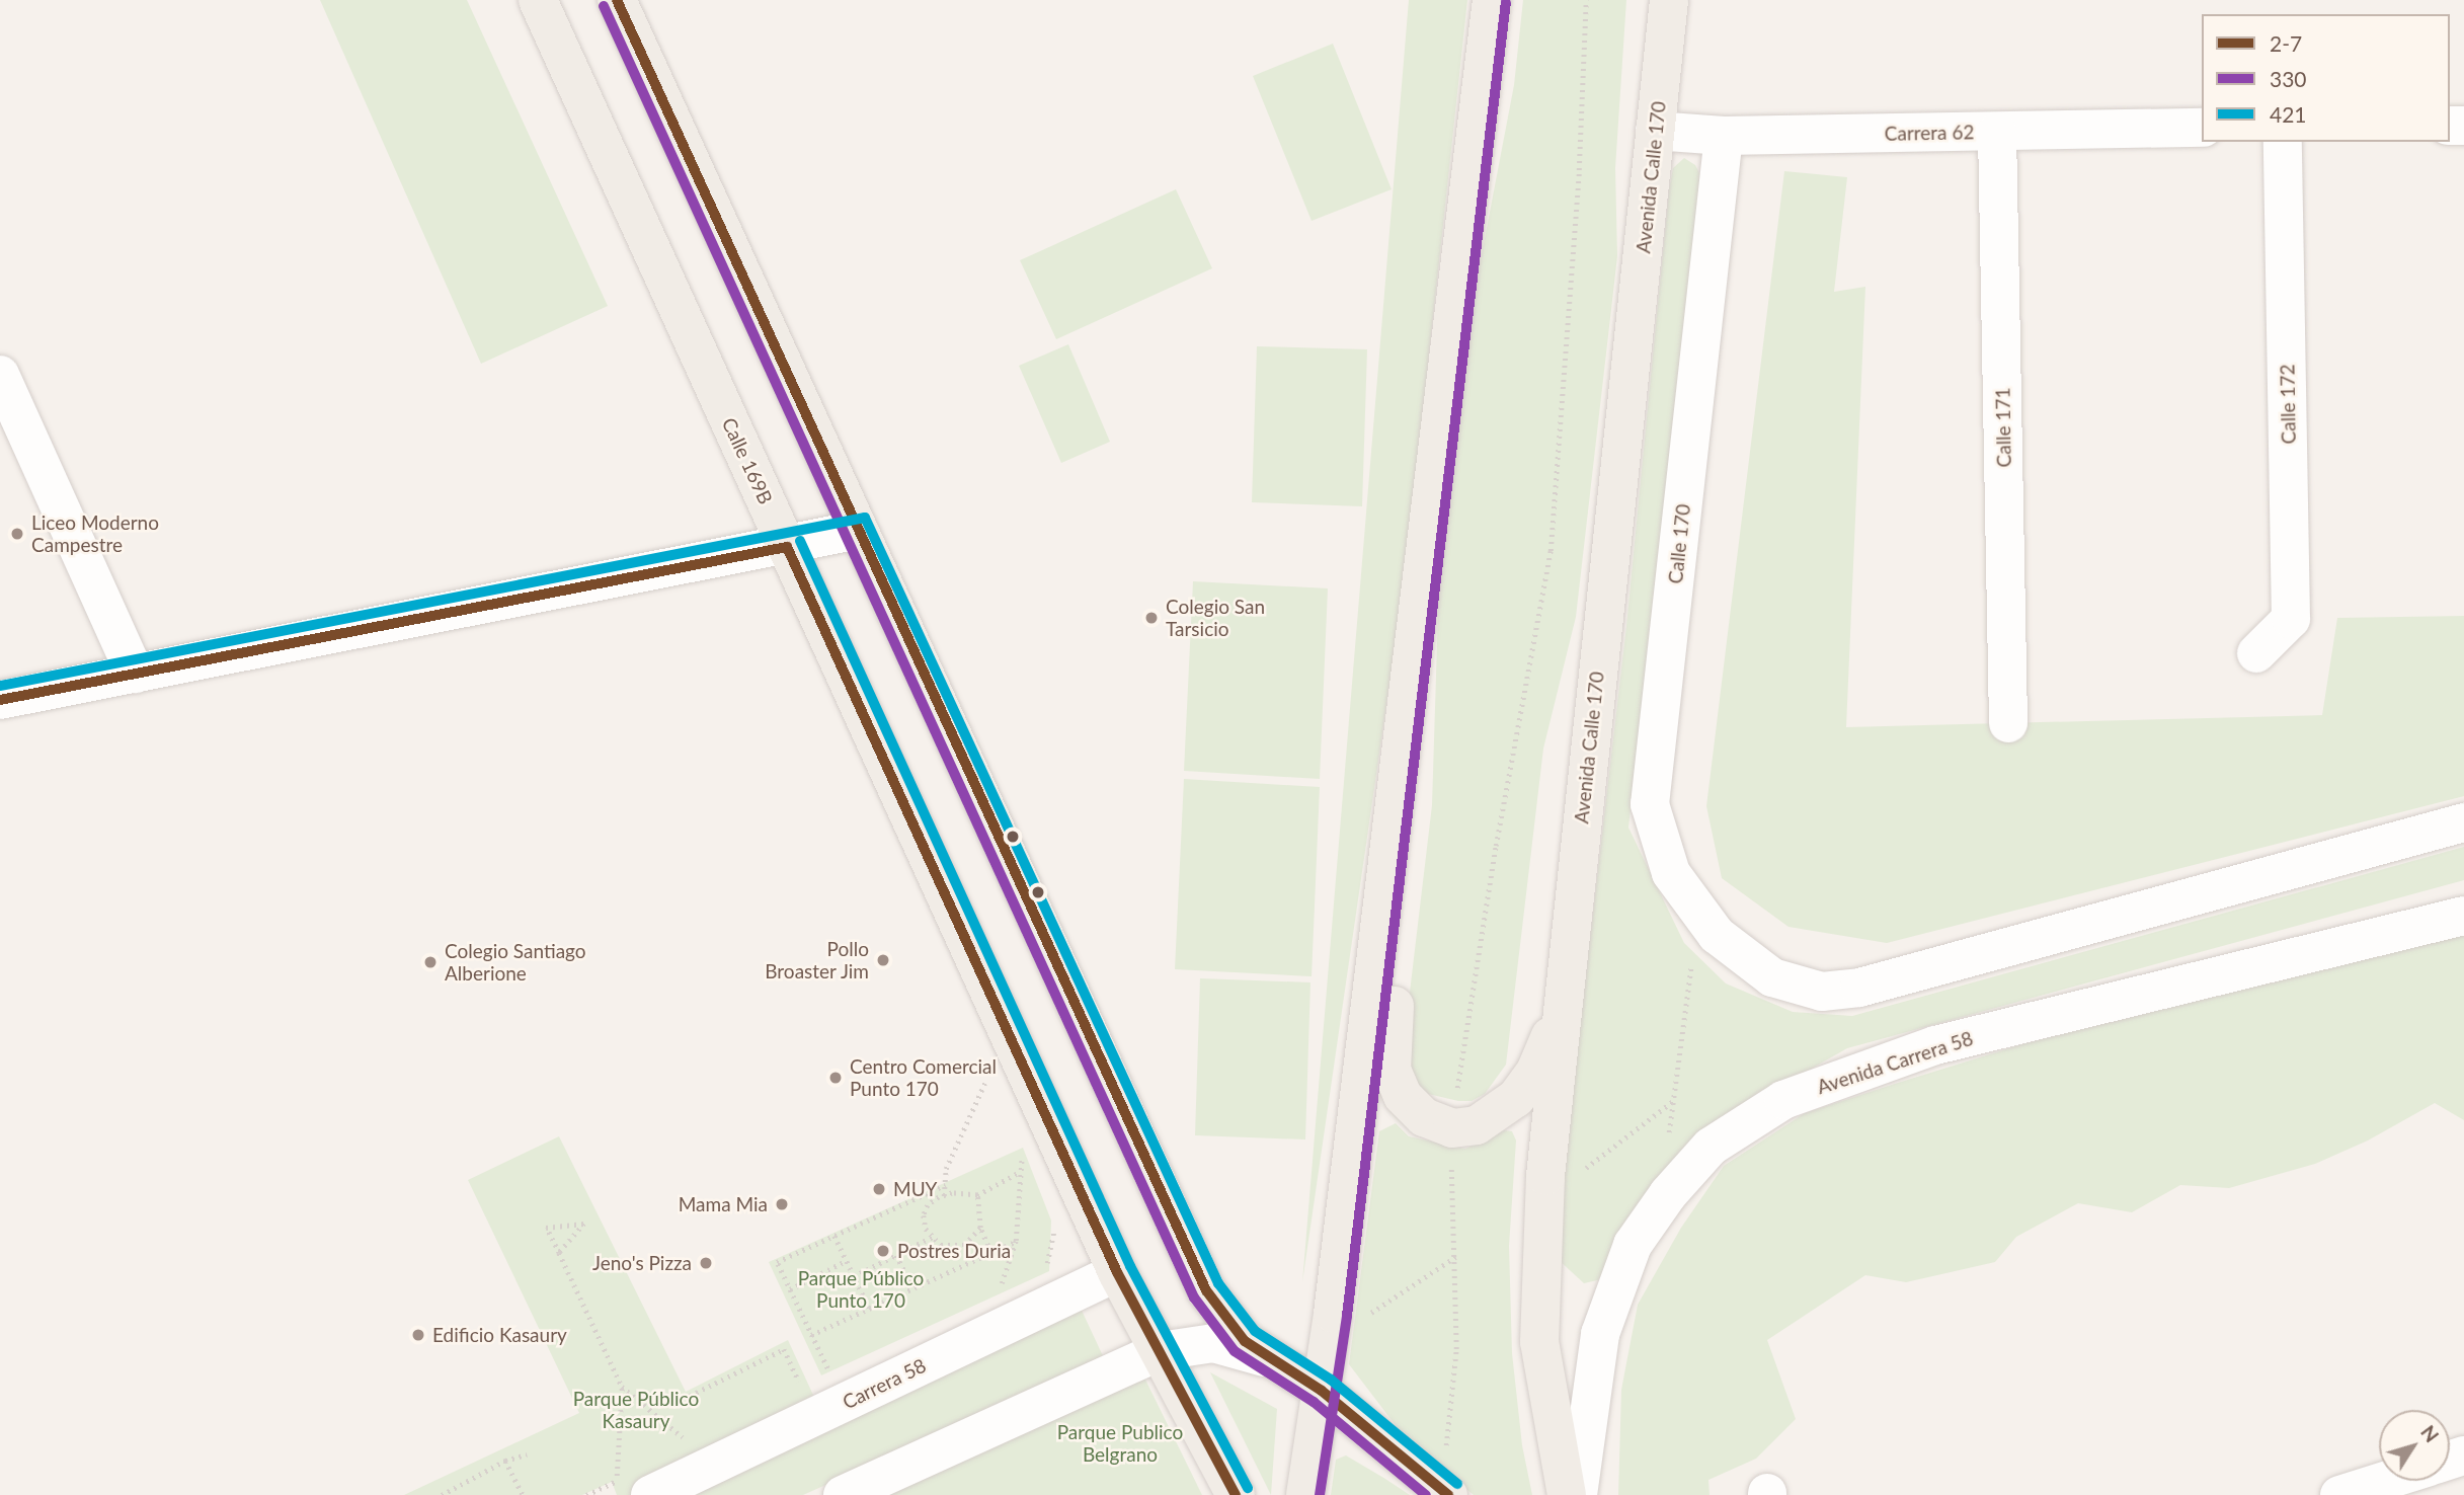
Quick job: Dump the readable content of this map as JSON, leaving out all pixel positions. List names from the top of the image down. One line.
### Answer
{"streets":{"main road":["Avenida Calle 170","Calle 169B"],"street":["Carrera 62","Calle 172","Calle 171","Calle 170","Avenida Carrera 58","Carrera 58"]},"crossings":[["Carrera 62","Avenida Calle 170"],["Carrera 62","Calle 171"],["Carrera 62","Calle 170"],["Calle 169B","Carrera 58"]],"parks":["Parque Público Punto 170","Parque Público Kasaury","Parque Publico Belgrano"],"places":["Liceo Moderno Campestre","Colegio San Tarsicio","Pollo Broaster Jim","Colegio Santiago Alberione","Centro Comercial Punto 170","MUY","Mama Mia","Postres Duria","Jeno's Pizza","Edificio Kasaury"],"lines":["transit line 2-7","transit line 330","transit line 421"],"legend":["2-7","330","421"],"north":"top right"}
